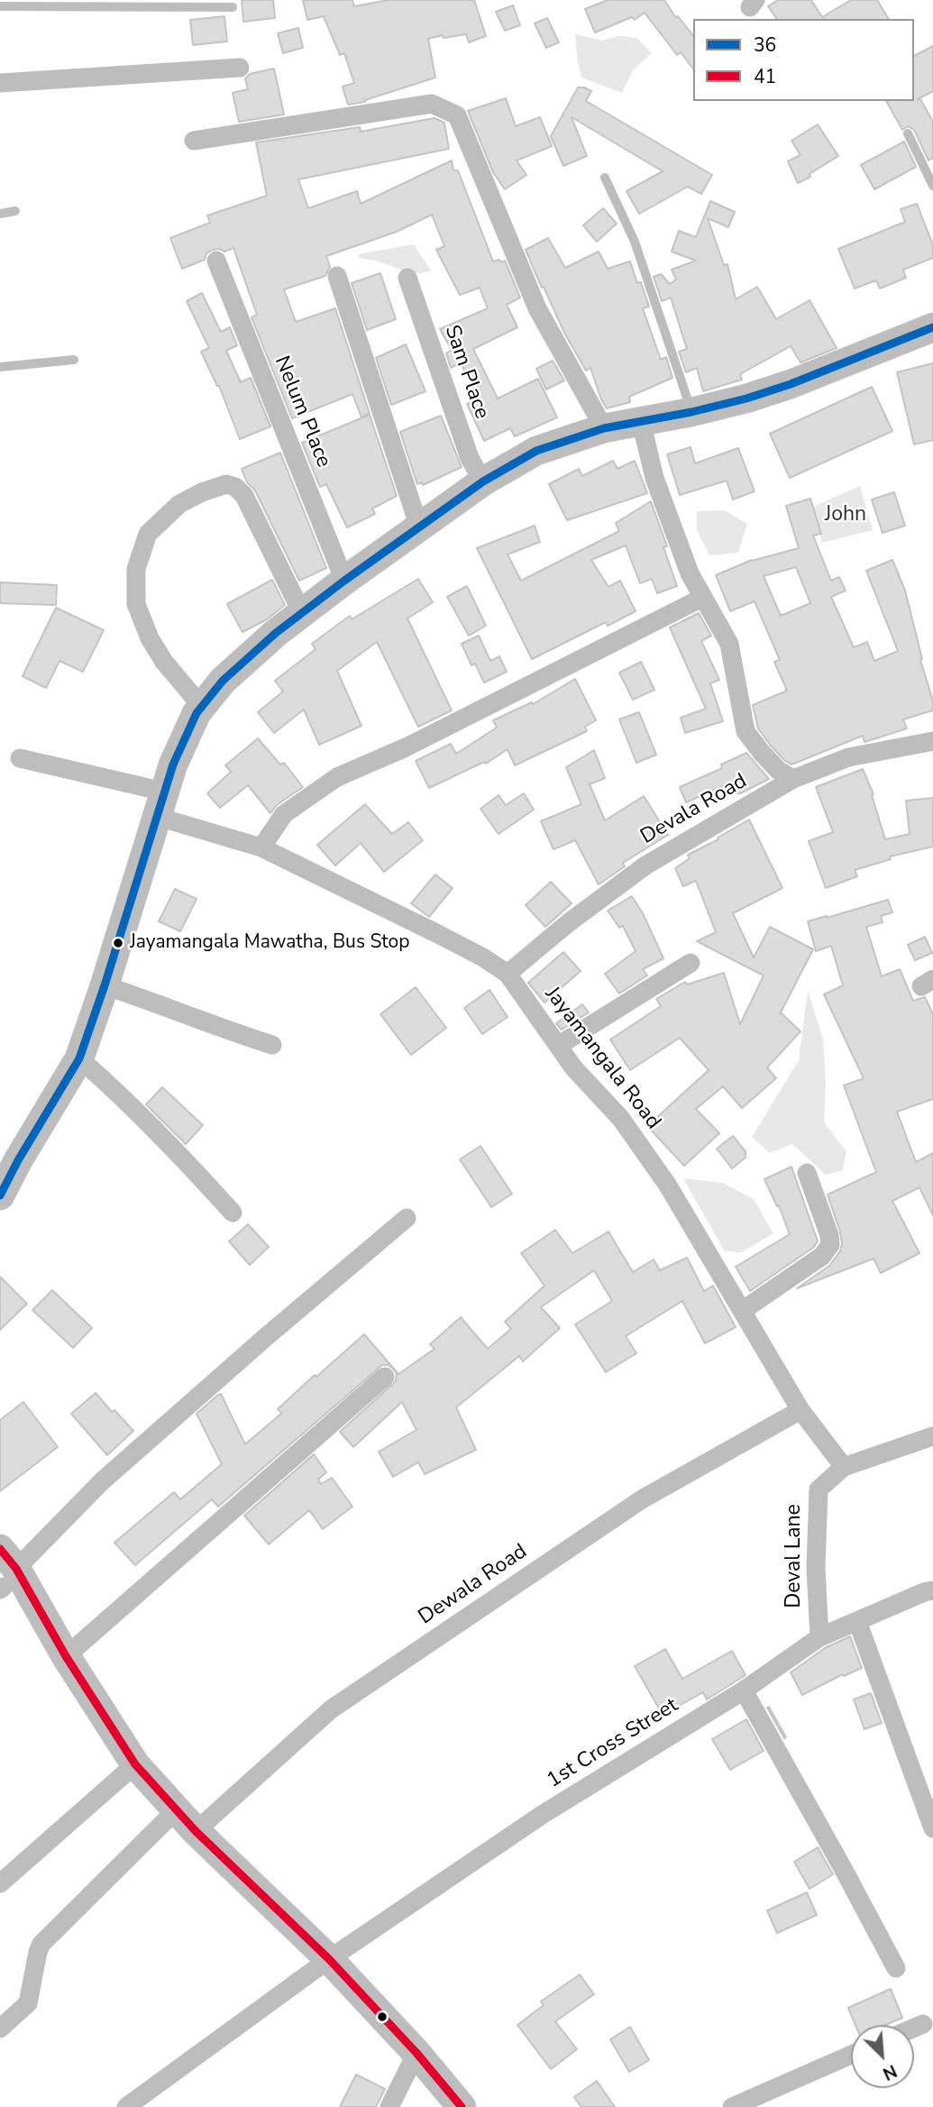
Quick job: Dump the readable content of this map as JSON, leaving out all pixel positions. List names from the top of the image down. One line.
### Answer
{"streets":{"street":["Sam Place","Nelum Place","Devala Road","Jayamangala Road","Deval Lane","Dewala Road","1st Cross Street"]},"crossings":[["Devala Road","Jayamangala Road"],["Jayamangala Road","Deval Lane"],["Jayamangala Road","Dewala Road"],["Deval Lane","1st Cross Street"]],"parks":["John"],"places":["Jayamangala Mawatha, Bus Stop"],"lines":["transit line 36","transit line 41"],"legend":["36","41"],"north":"bottom right"}
